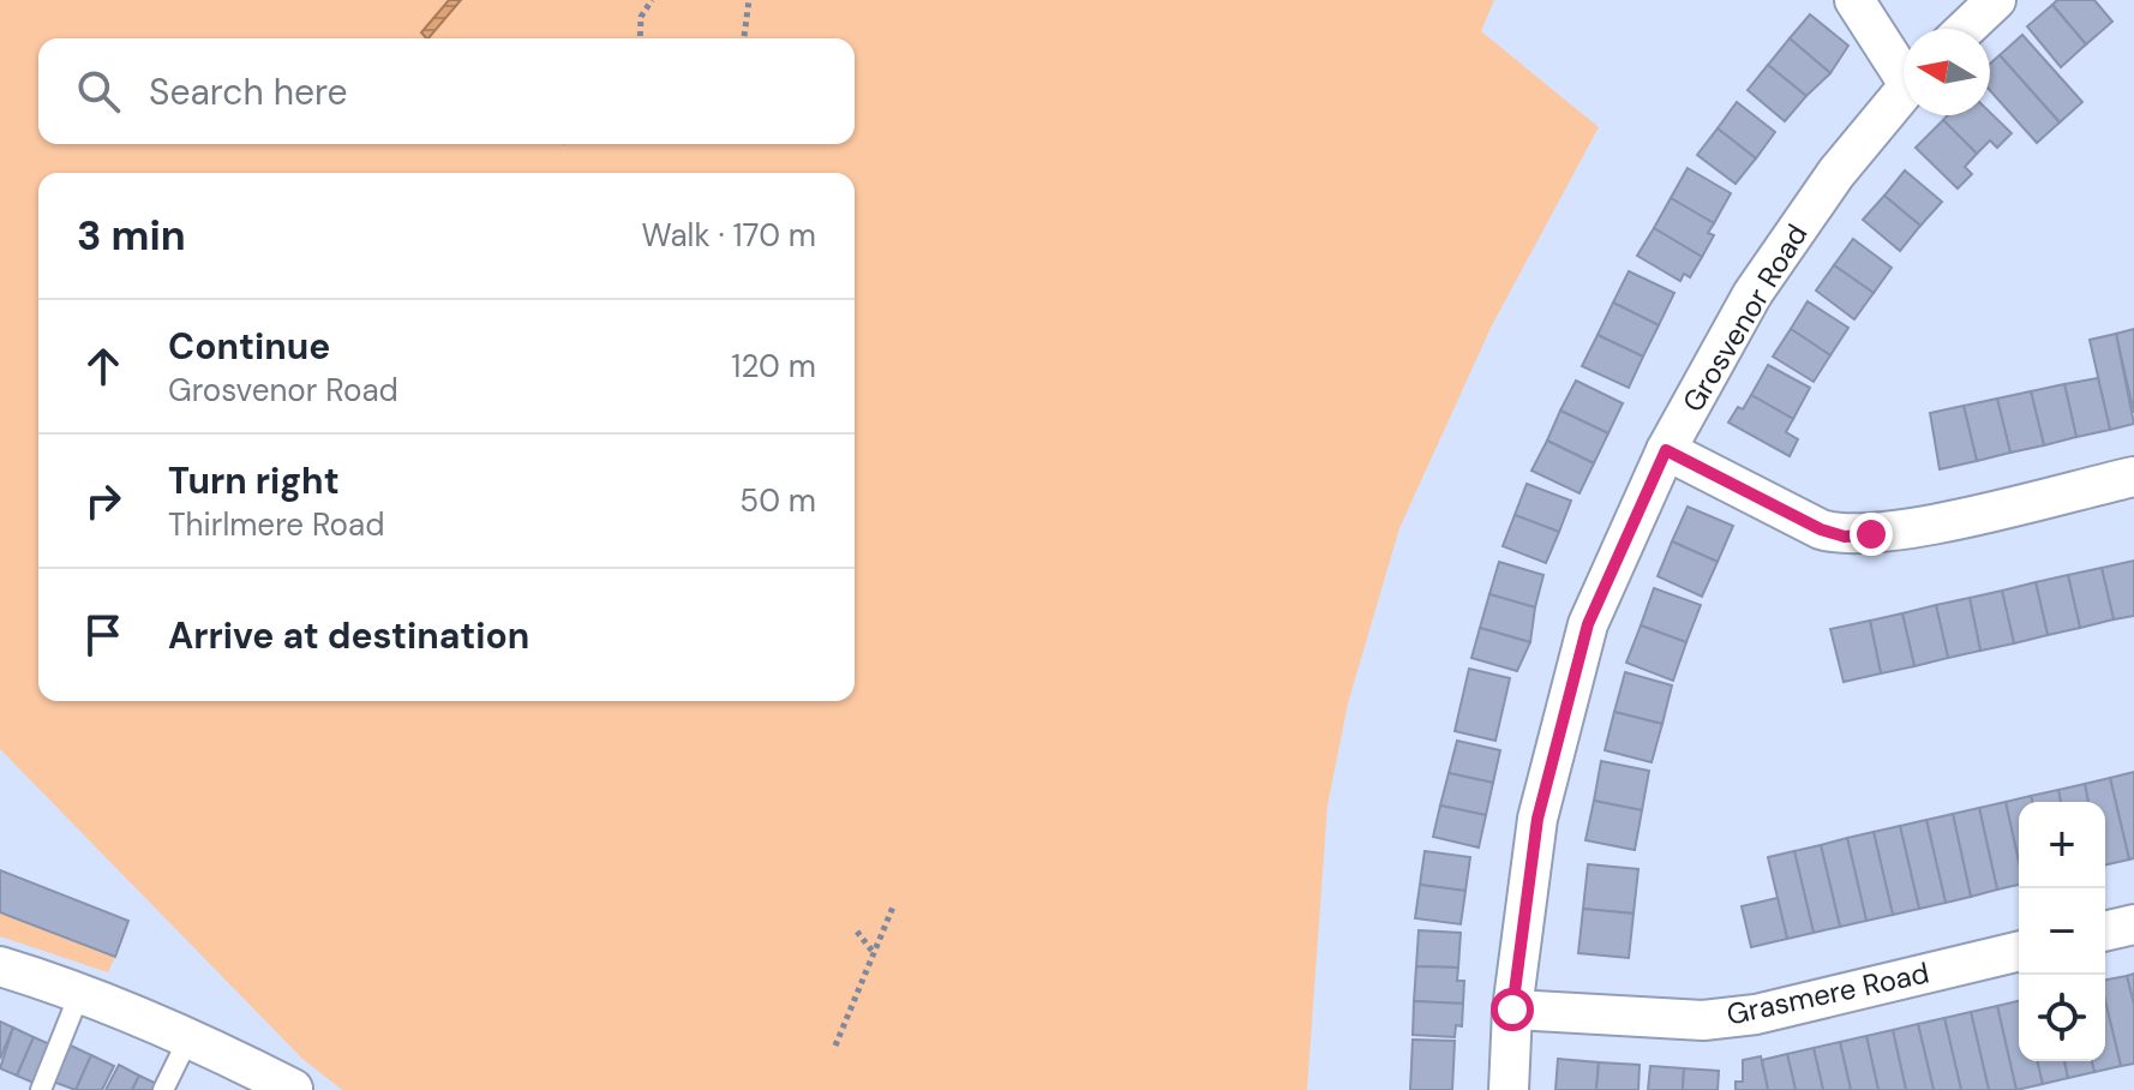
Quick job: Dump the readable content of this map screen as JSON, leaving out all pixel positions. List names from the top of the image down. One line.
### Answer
{"streets":{"street":["Grosvenor Road","Grasmere Road"]},"crossings":[["Grosvenor Road","Grasmere Road"]],"north":"left","page":{"search":"Search here","heading":["3 min","Walk · 170 m"],"list":[["Continue","Grosvenor Road","120 m"],["Turn right","Thirlmere Road","50 m"],"Arrive at destination"],"map_buttons":["+","−"]}}
